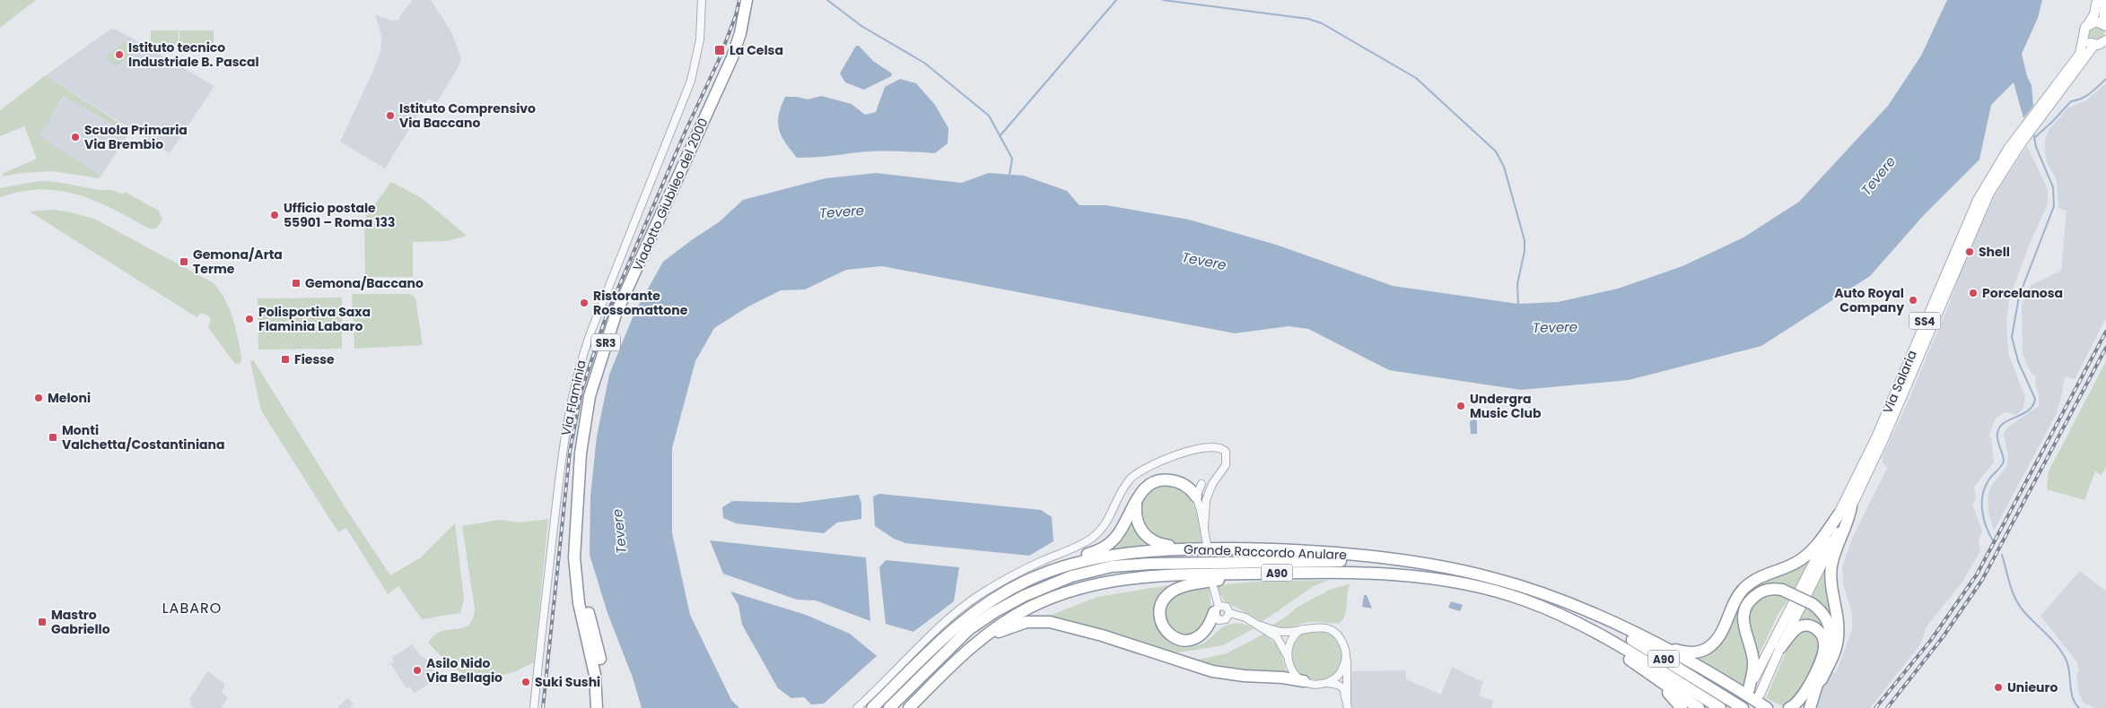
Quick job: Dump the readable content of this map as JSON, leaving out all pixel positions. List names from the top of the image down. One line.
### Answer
{"streets":{"highway":["Viadotto Giubileo del 2000","SR3","Grande Raccordo Anulare","A90"],"main road":["SS4","Via Salaria"],"street":["Via Flaminia"]},"crossings":[["Via Salaria","Grande Raccordo Anulare"]],"districts":["LABARO"],"water":["Tevere"],"places":{"transit":["La Celsa","Gemona/Arta Terme","Gemona/Baccano","Fiesse","Monti Valchetta/Costantiniana","Mastro Gabriello"],"other":["Istituto tecnico Industriale B. Pascal","Istituto Comprensivo Via Baccano","Scuola Primaria Via Brembio","Ufficio postale 55901 – Roma 133","Shell","Porcelanosa","Auto Royal Company","Ristorante Rossomattone","Polisportiva Saxa Flaminia Labaro","Meloni","Undergra Music Club","Asilo Nido Via Bellagio","Suki Sushi","Unieuro"]}}
